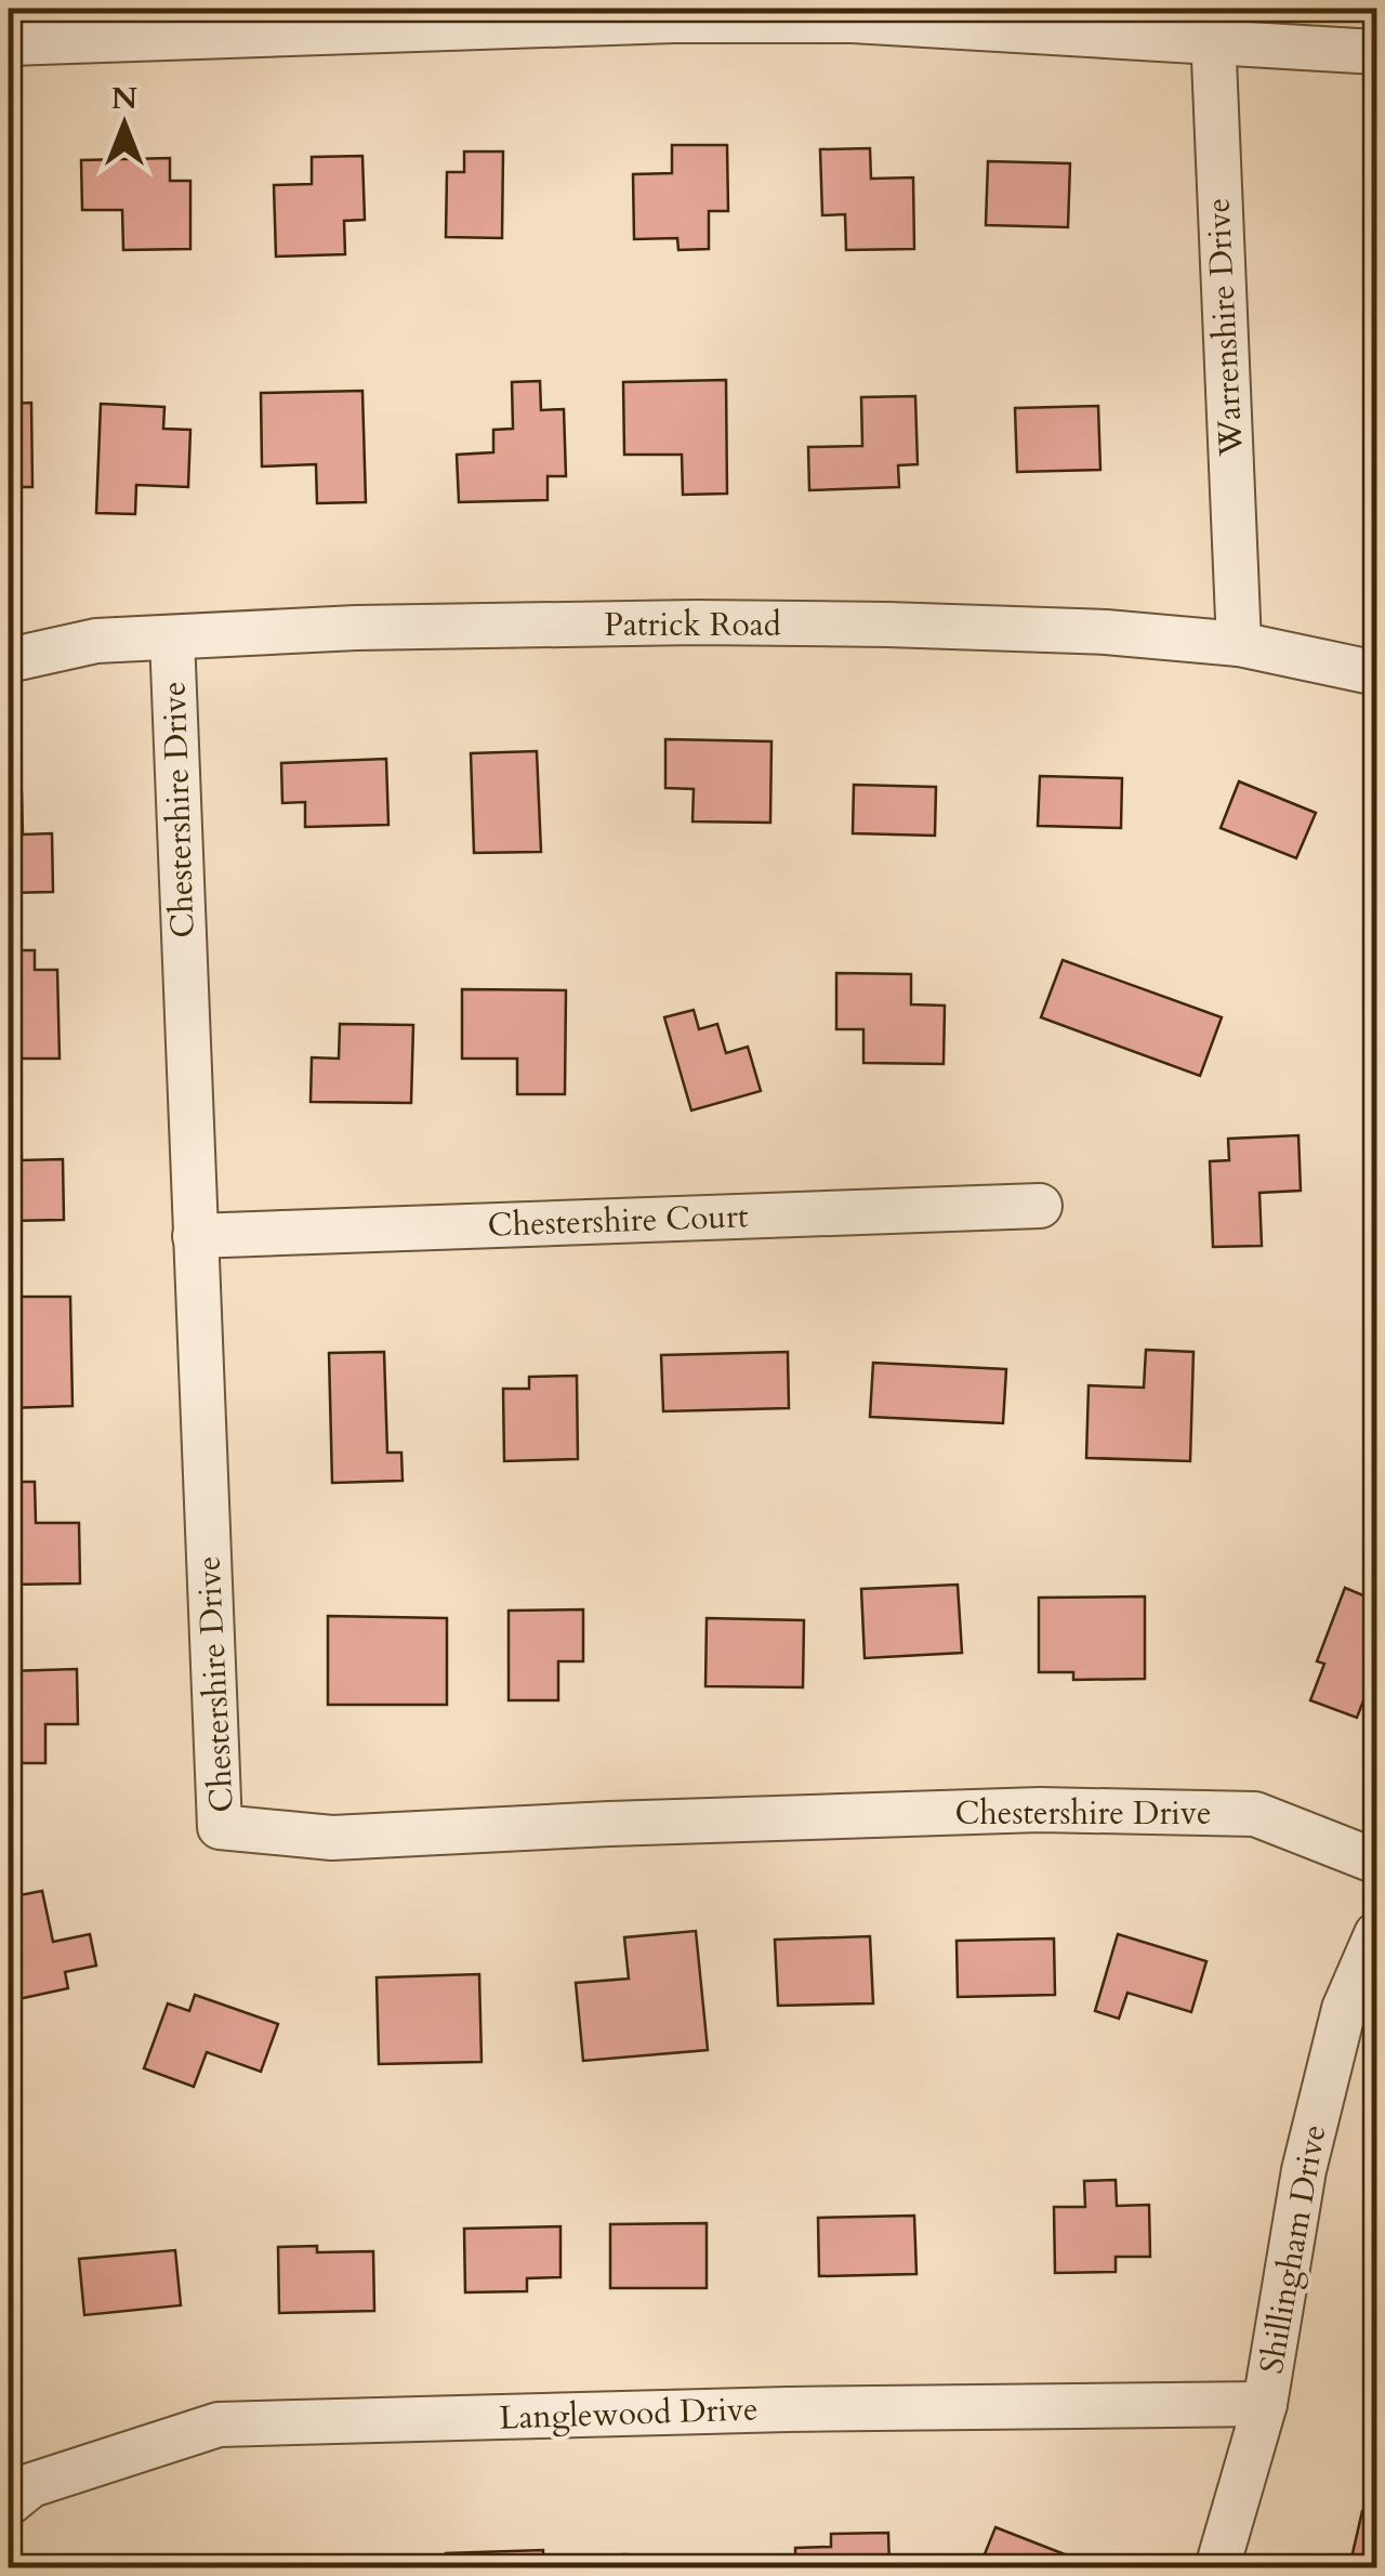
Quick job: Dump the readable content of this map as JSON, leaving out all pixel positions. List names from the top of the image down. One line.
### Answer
{"streets":{"street":["Warrenshire Drive","Patrick Road","Chestershire Drive","Chestershire Court","Shillingham Drive","Langlewood Drive"]},"crossings":[["Warrenshire Drive","Patrick Road"],["Patrick Road","Chestershire Drive"],["Chestershire Drive","Chestershire Court"],["Shillingham Drive","Langlewood Drive"]],"north":"top"}
